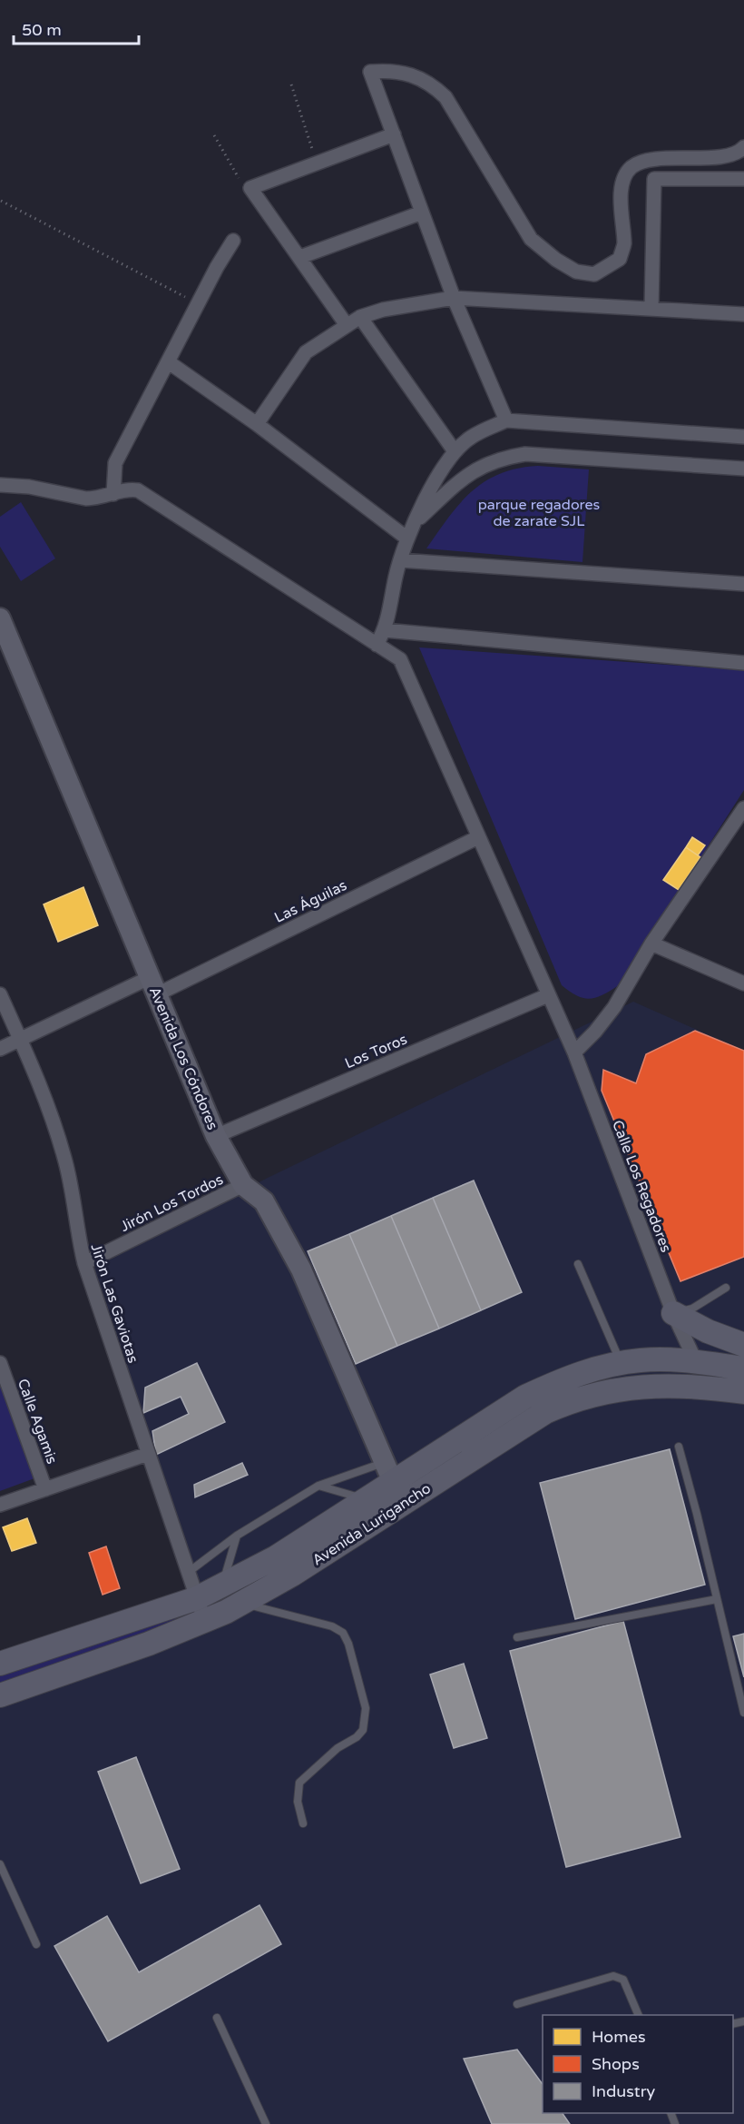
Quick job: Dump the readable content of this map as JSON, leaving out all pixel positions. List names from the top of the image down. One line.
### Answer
{"streets":{"main road":["Avenida Los Cóndores","Avenida Lurigancho"],"street":["Las Águilas","Los Toros","Calle Los Regadores","Jirón Los Tordos","Jirón Las Gaviotas","Calle Agamis"]},"crossings":[["Las Águilas","Avenida Los Cóndores"],["Las Águilas","Calle Los Regadores"],["Las Águilas","Jirón Las Gaviotas"],["Los Toros","Avenida Los Cóndores"],["Los Toros","Calle Los Regadores"],["Avenida Los Cóndores","Jirón Los Tordos"],["Avenida Los Cóndores","Avenida Lurigancho"],["Calle Los Regadores","Avenida Lurigancho"],["Jirón Los Tordos","Jirón Las Gaviotas"],["Jirón Las Gaviotas","Avenida Lurigancho"]],"parks":["parque regadores de zarate SJL"],"legend":["Homes","Shops","Industry"],"scale_bar":"50 m"}
